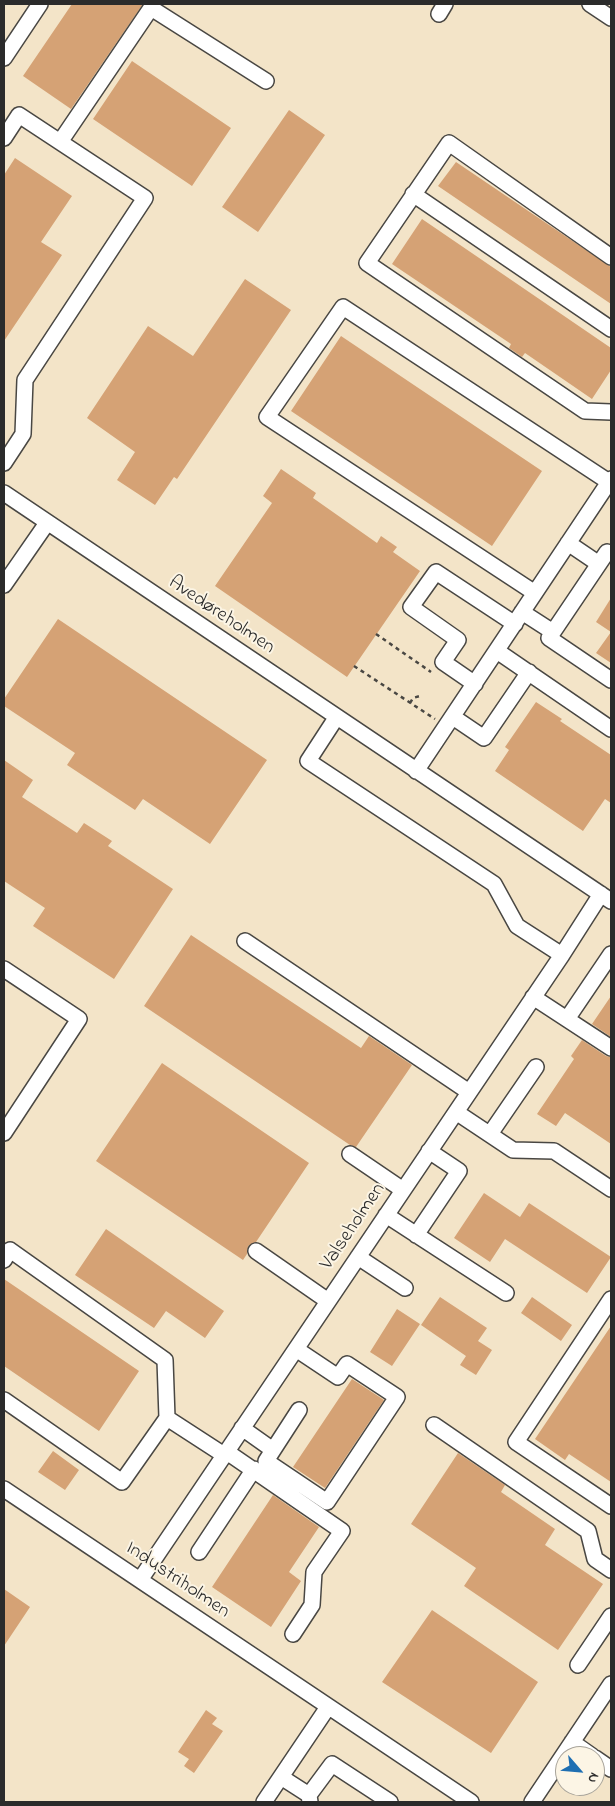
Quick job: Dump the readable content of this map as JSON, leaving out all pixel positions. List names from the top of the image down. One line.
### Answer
{"streets":{"street":["Avedøreholmen","Valseholmen","Industriholmen"]},"crossings":[["Avedøreholmen","Valseholmen"],["Valseholmen","Industriholmen"]],"north":"bottom right"}
